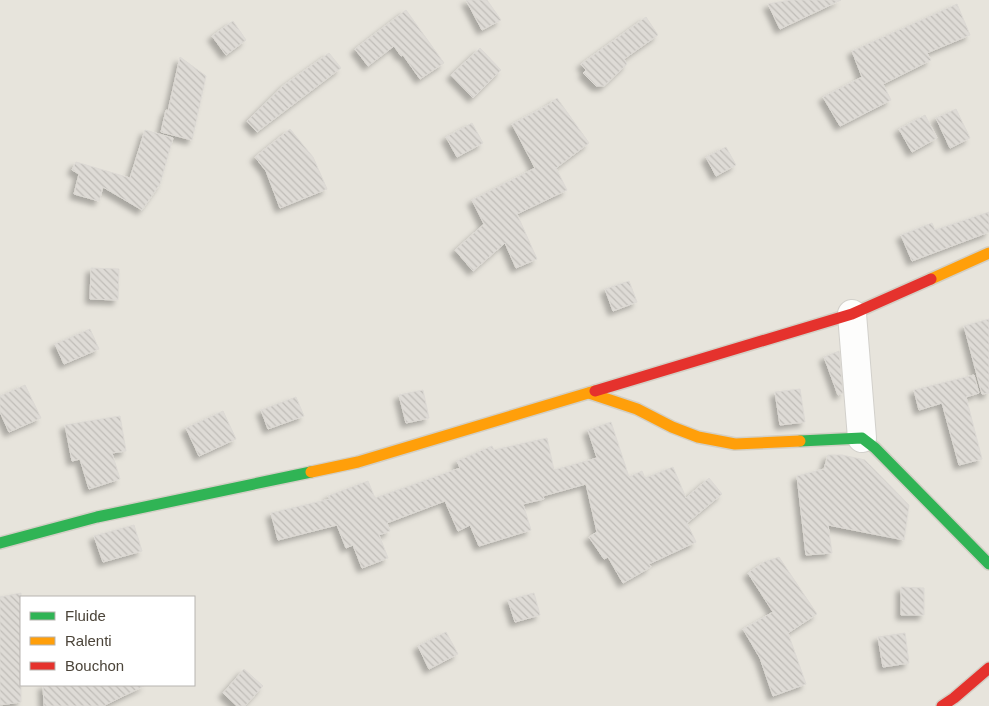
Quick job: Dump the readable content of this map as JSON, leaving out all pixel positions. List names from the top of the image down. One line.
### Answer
{"legend":["Fluide","Ralenti","Bouchon"]}
